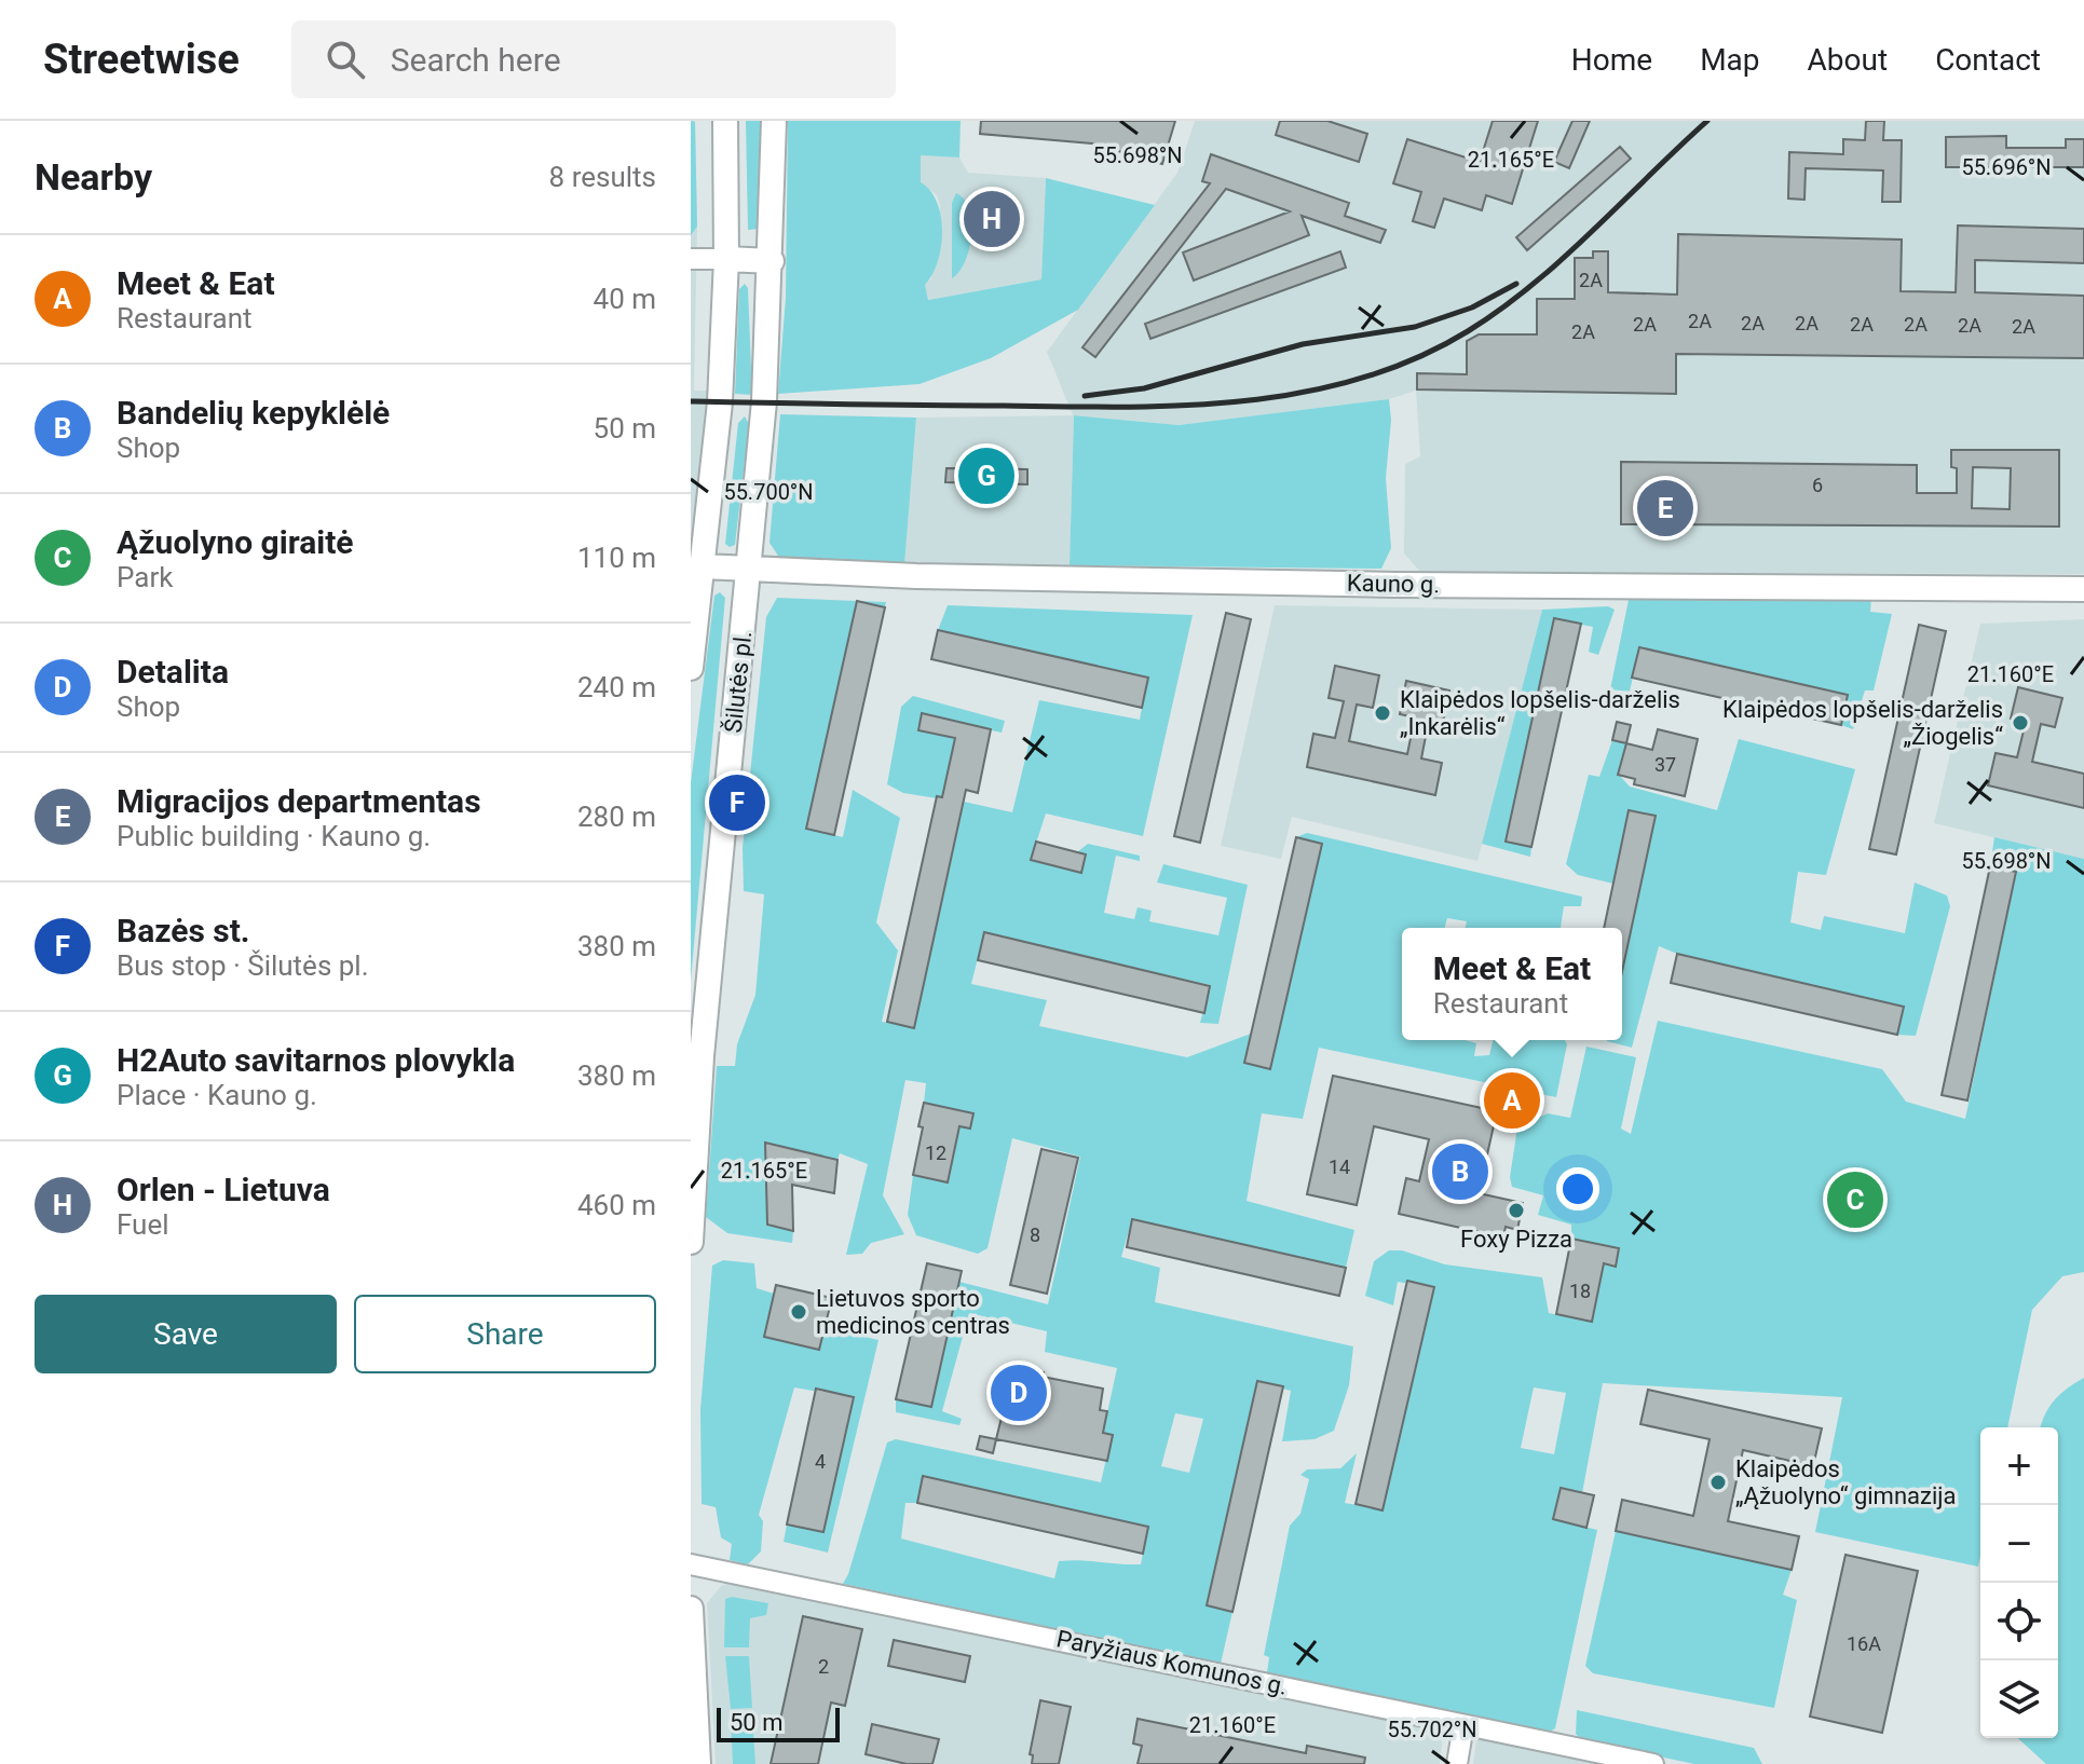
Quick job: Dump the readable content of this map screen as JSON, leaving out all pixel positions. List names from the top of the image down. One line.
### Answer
{"streets":{"main road":["Kauno g.","Šilutės pl."],"street":["Paryžiaus Komunos g."]},"crossings":[["Kauno g.","Šilutės pl."]],"places":["Klaipėdos lopšelis-darželis „Inkarėlis“","Klaipėdos lopšelis-darželis „Žiogelis“","Foxy Pizza","Lietuvos sporto medicinos centras","Klaipėdos „Ąžuolyno“ gimnazija"],"house_numbers":["2A","2A","2A","2A","2A","2A","2A","2A","2A","2A","6","37","12","14","8","18","4","16A","2"],"scale_bar":"50 m","page":{"header":"Streetwise","search":"Search here","nav":["Home","Map","About","Contact"],"heading":["Nearby","8 results"],"pins":["H","G","E","F","A","B","C","D"],"list":[{"mark":"A","name":"Meet & Eat","note":"Restaurant","value":"40 m"},{"mark":"B","name":"Bandelių kepyklėlė","note":"Shop","value":"50 m"},{"mark":"C","name":"Ąžuolyno giraitė","note":"Park","value":"110 m"},{"mark":"D","name":"Detalita","note":"Shop","value":"240 m"},{"mark":"E","name":"Migracijos departmentas","note":"Public building · Kauno g.","value":"280 m"},{"mark":"F","name":"Bazės st.","note":"Bus stop · Šilutės pl.","value":"380 m"},{"mark":"G","name":"H2Auto savitarnos plovykla","note":"Place · Kauno g.","value":"380 m"},{"mark":"H","name":"Orlen - Lietuva","note":"Fuel","value":"460 m"}],"popup":["Meet & Eat","Restaurant"],"buttons":["Save","Share"],"map_buttons":["+","−"],"scale":"50 m"},"coordinates":["55.698°N","21.165°E","55.696°N","55.700°N","21.160°E","55.702°N"]}
